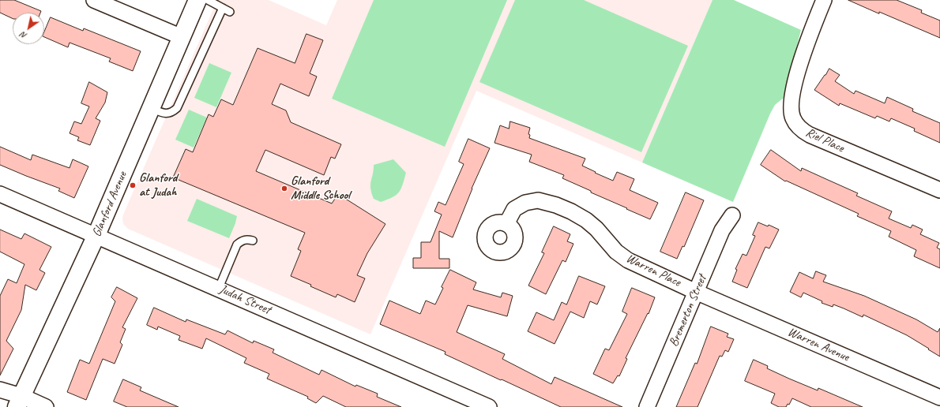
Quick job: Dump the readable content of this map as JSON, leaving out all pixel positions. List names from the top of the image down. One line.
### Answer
{"streets":{"main road":["Glanford Avenue"],"street":["Riel Place","Warren Place","Judah Street","Bremerton Street","Warren Avenue"]},"crossings":[["Glanford Avenue","Judah Street"],["Warren Place","Bremerton Street"],["Warren Place","Warren Avenue"],["Bremerton Street","Warren Avenue"]],"places":["Glanford at Judah","Glanford Middle School"],"north":"bottom left"}
